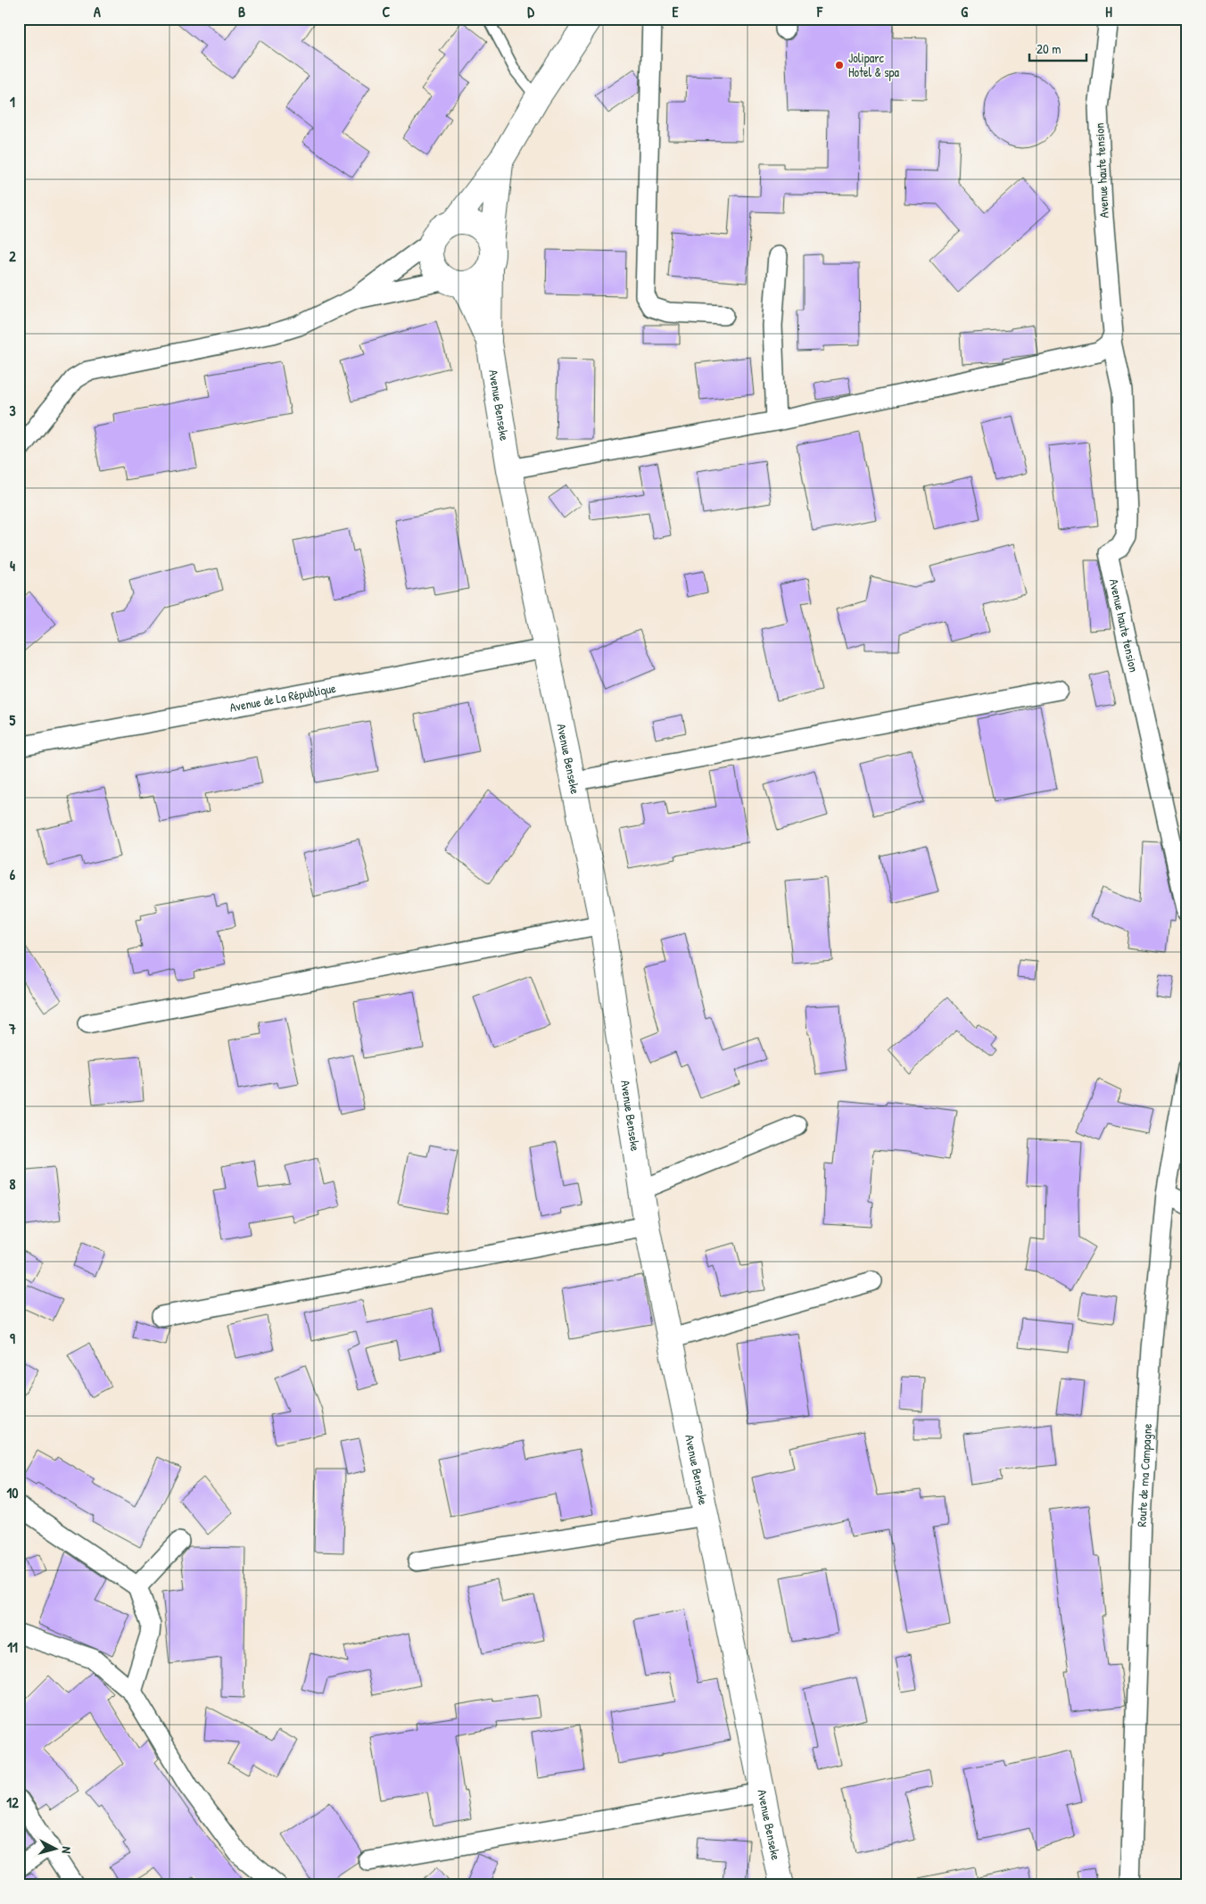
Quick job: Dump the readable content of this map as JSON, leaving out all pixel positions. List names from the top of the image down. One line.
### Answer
{"streets":{"street":["Avenue haute tension","Avenue Benseke","Avenue de La République","Route de ma Campagne"]},"crossings":[["Avenue Benseke","Avenue de La République"]],"places":["Joliparc Hotel & spa"],"scale_bar":"20 m","north":"right","grid":{"columns":["A","B","C","D","E","F","G","H"],"rows":["1","2","3","4","5","6","7","8","9","10","11","12"]}}
